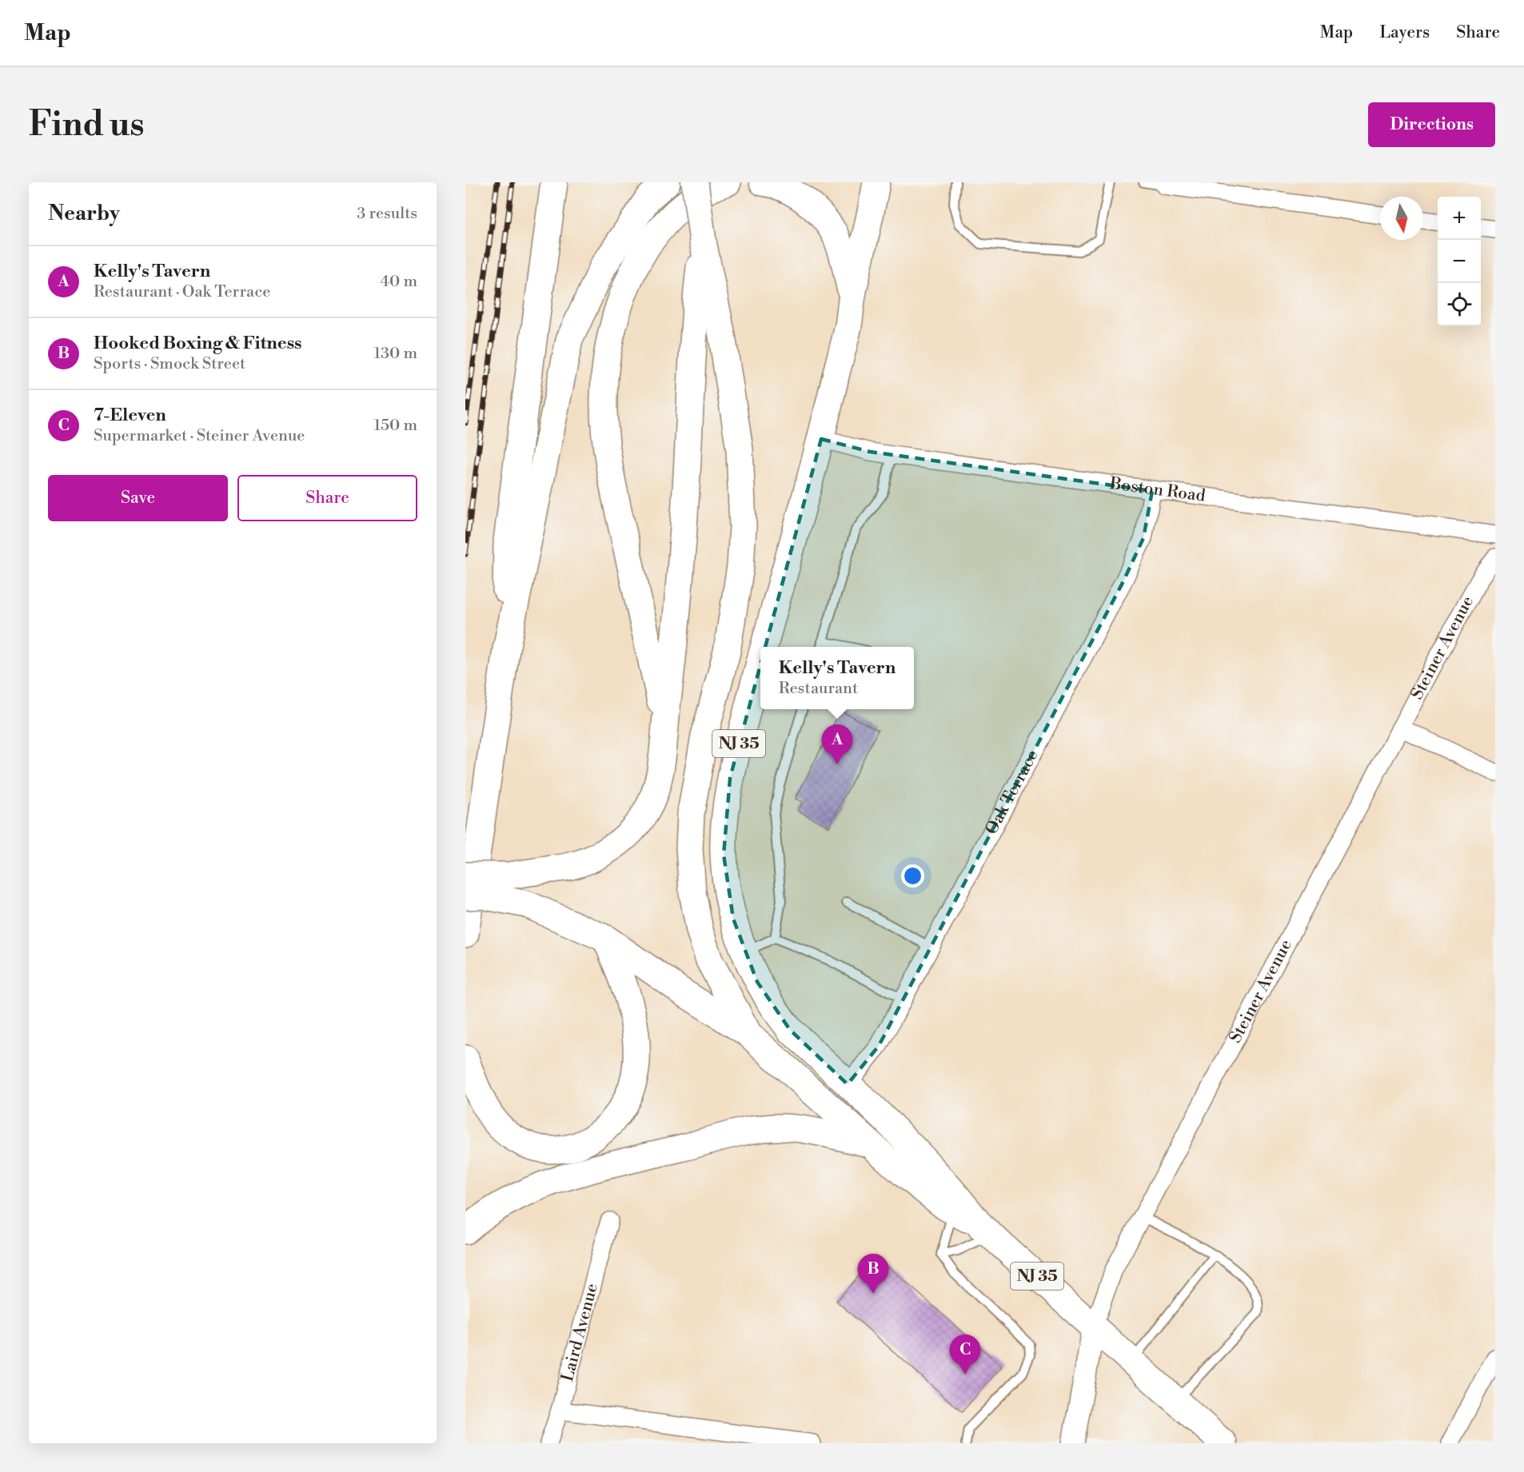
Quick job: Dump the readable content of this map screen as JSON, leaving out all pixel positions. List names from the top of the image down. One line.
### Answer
{"streets":{"main road":["NJ 35"],"street":["Boston Road","Steiner Avenue","Oak Terrace","Laird Avenue"]},"crossings":[["Boston Road","NJ 35"],["Boston Road","Oak Terrace"],["Steiner Avenue","NJ 35"],["NJ 35","Oak Terrace"]],"north":"bottom","page":{"header":"Map","nav":["Map","Layers","Share"],"buttons":["Directions",["Save","Share"]],"title":"Find us","heading":["Nearby","3 results"],"map_buttons":["+","−"],"list":[{"mark":"A","name":"Kelly's Tavern","note":"Restaurant · Oak Terrace","value":"40 m"},{"mark":"B","name":"Hooked Boxing & Fitness","note":"Sports · Smock Street","value":"130 m"},{"mark":"C","name":"7-Eleven","note":"Supermarket · Steiner Avenue","value":"150 m"}],"popup":["Kelly's Tavern","Restaurant"],"pins":["A","B","C"]}}
